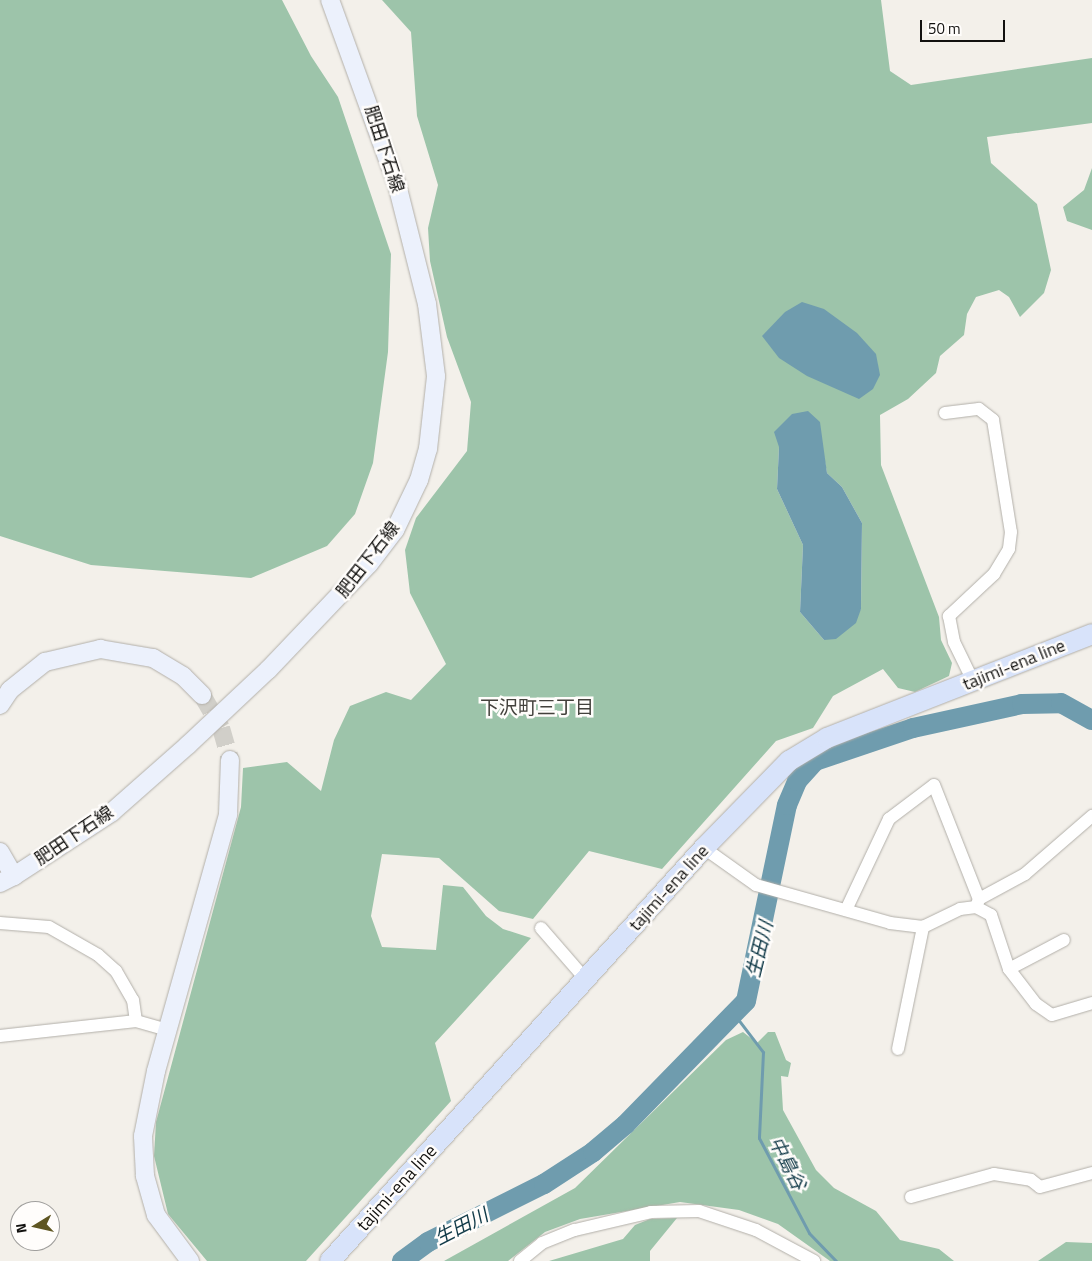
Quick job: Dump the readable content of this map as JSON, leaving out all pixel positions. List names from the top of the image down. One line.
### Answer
{"streets":{"main road":["肥田下石線","tajimi-ena line"]},"districts":["下沢町三丁目"],"water":["生田川","中島谷"],"scale_bar":"50 m","north":"left"}
